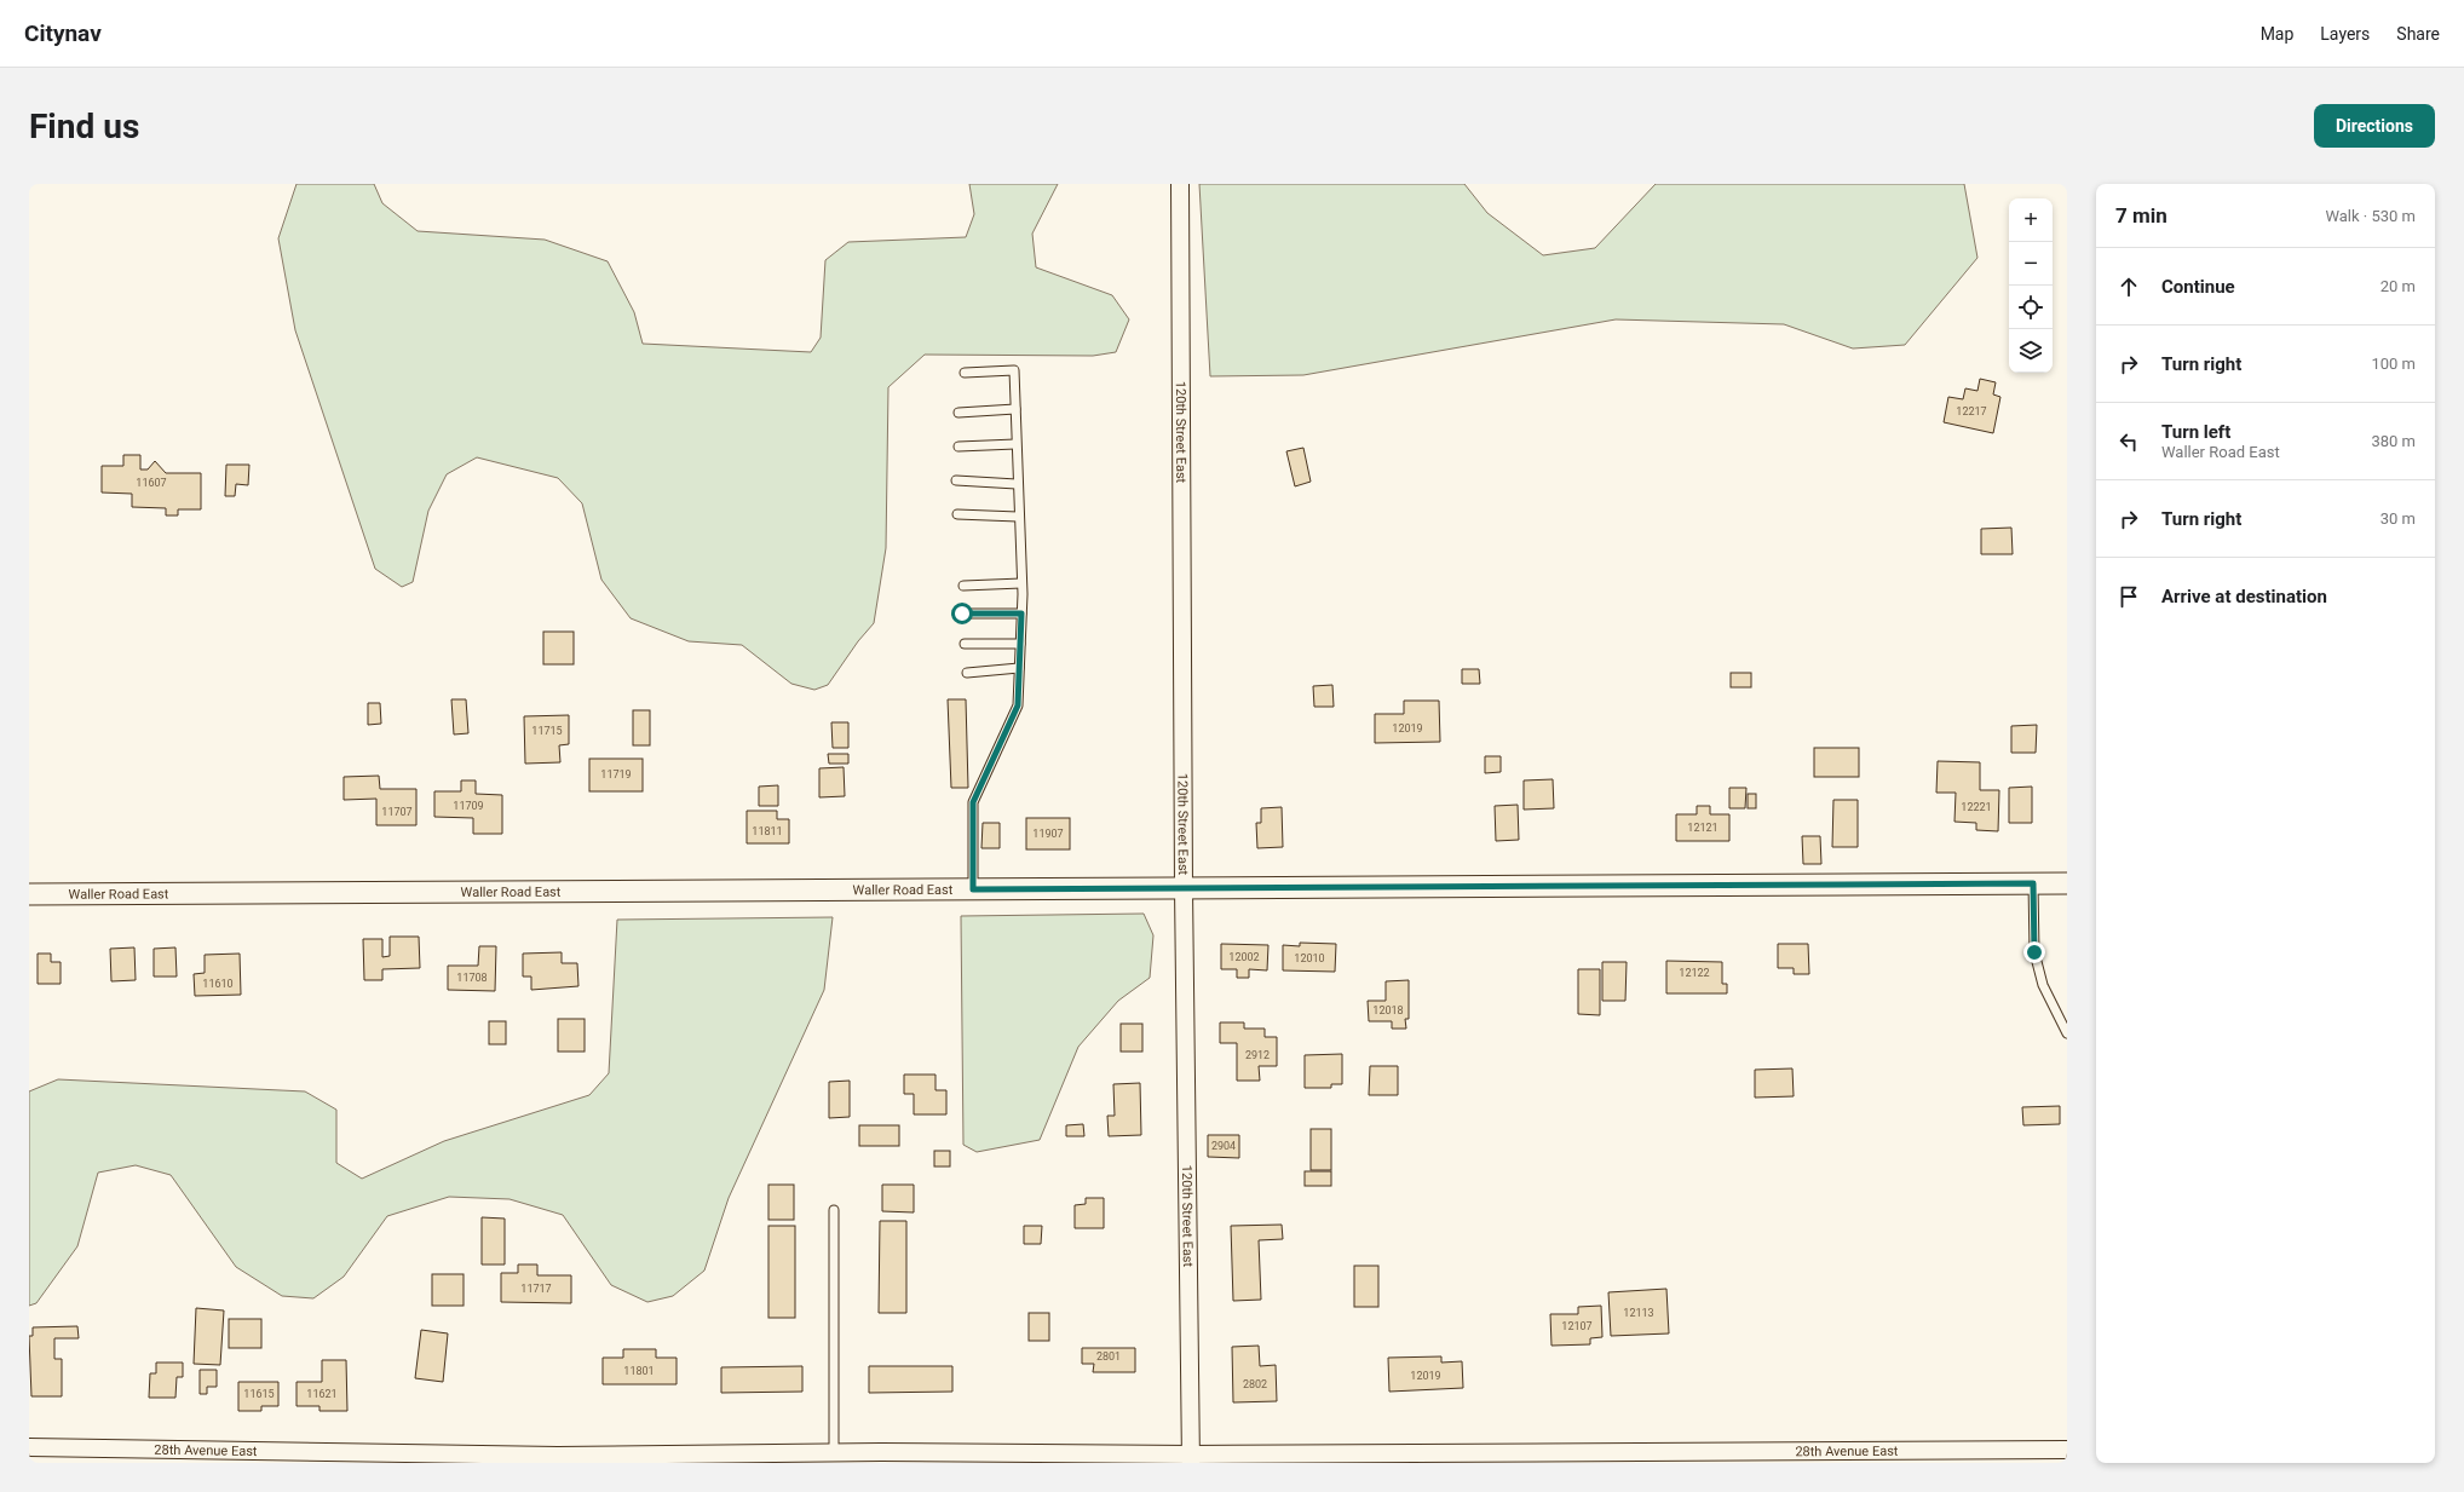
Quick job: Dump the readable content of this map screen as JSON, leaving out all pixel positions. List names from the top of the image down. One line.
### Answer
{"streets":{"street":["120th Street East","Waller Road East","28th Avenue East"]},"crossings":[["120th Street East","Waller Road East"],["120th Street East","28th Avenue East"]],"house_numbers":["12217","11607","12019","11715","11719","11709","12221","11707","12121","11811","11907","12002","12010","12122","11708","11610","12018","2912","2904","11717","12113","12107","2801","11801","12019","2802","11615","11621"],"page":{"header":"Citynav","nav":["Map","Layers","Share"],"buttons":"Directions","title":"Find us","heading":["7 min","Walk · 530 m"],"map_buttons":["+","−"],"list":[["Continue","20 m"],["Turn right","100 m"],["Turn left","Waller Road East","380 m"],["Turn right","30 m"],"Arrive at destination"]}}
